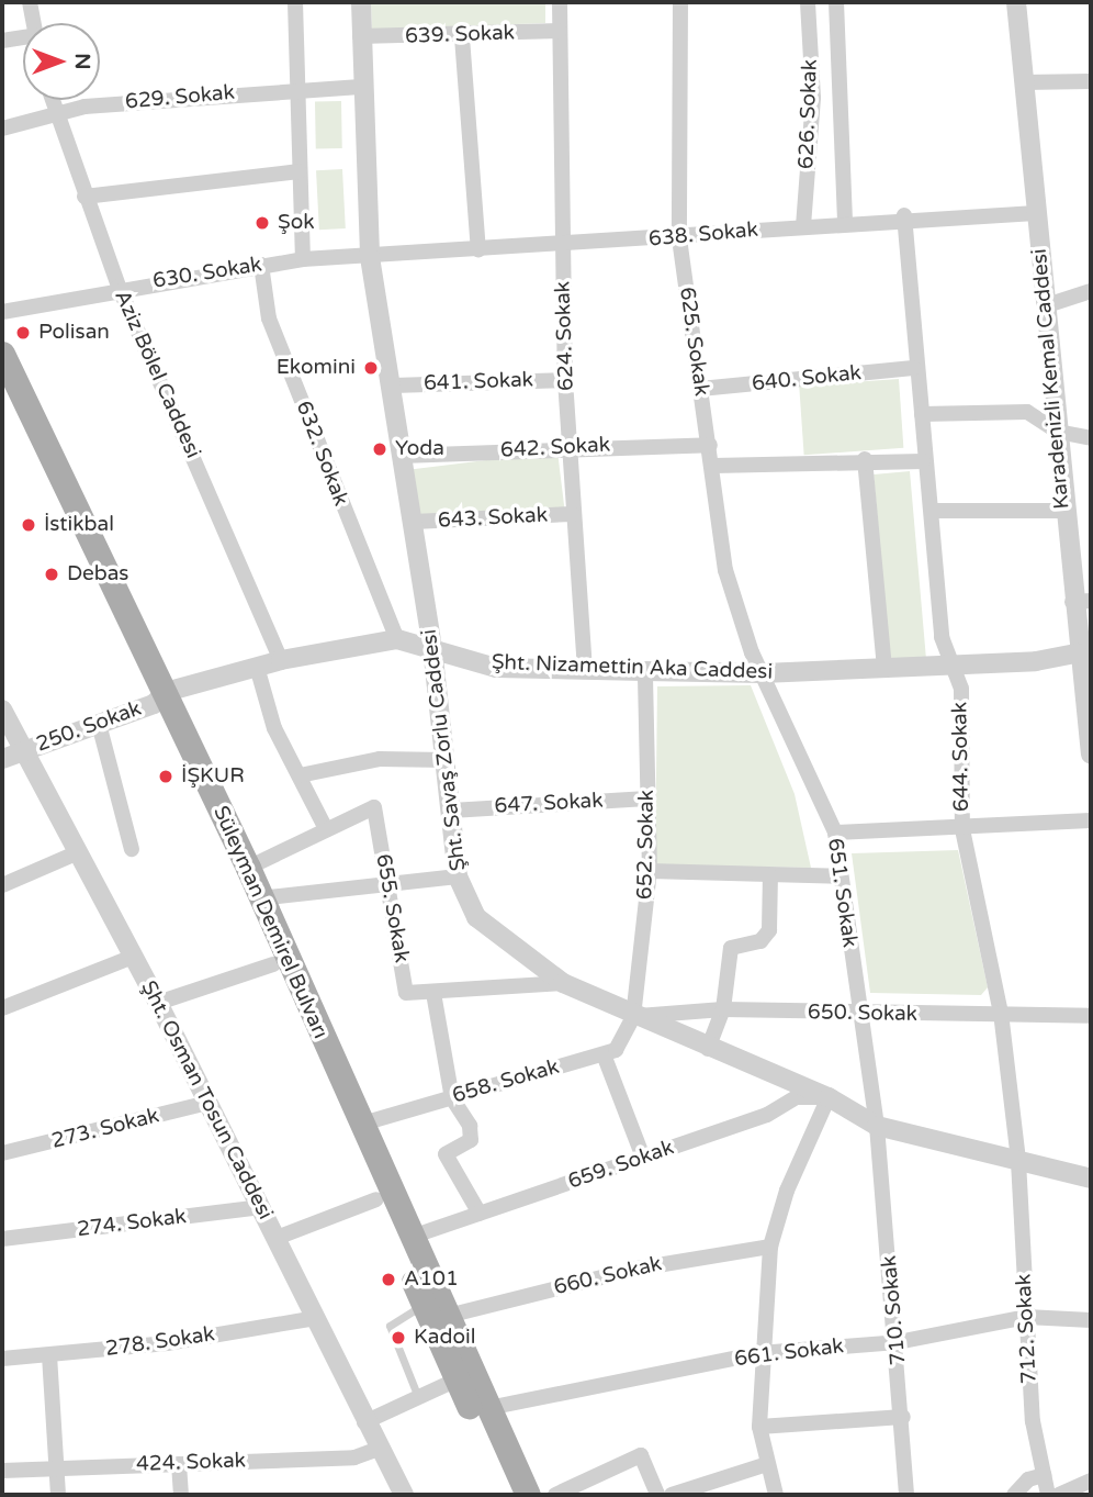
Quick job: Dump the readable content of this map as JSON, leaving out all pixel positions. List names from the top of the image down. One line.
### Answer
{"streets":{"main road":["Süleyman Demirel Bulvarı"],"street":["639. Sokak","629. Sokak","626. Sokak","638. Sokak","630. Sokak","624. Sokak","625. Sokak","Aziz Bölel Caddesi","640. Sokak","Karadenizli Kemal Caddesi","641. Sokak","642. Sokak","632. Sokak","643. Sokak","Şht. Nizamettin Aka Caddesi","250. Sokak","Şht. Savaş Zorlu Caddesi","644. Sokak","647. Sokak","652. Sokak","651. Sokak","655. Sokak","650. Sokak","658. Sokak","Şht. Osman Tosun Caddesi","273. Sokak","659. Sokak","274. Sokak","660. Sokak","710. Sokak","712. Sokak","278. Sokak","661. Sokak","424. Sokak"]},"crossings":[["639. Sokak","624. Sokak"],["639. Sokak","Şht. Savaş Zorlu Caddesi"],["629. Sokak","Aziz Bölel Caddesi"],["629. Sokak","Şht. Savaş Zorlu Caddesi"],["626. Sokak","638. Sokak"],["638. Sokak","630. Sokak"],["638. Sokak","624. Sokak"],["638. Sokak","625. Sokak"],["638. Sokak","Karadenizli Kemal Caddesi"],["638. Sokak","Şht. Savaş Zorlu Caddesi"],["638. Sokak","644. Sokak"],["630. Sokak","Aziz Bölel Caddesi"],["630. Sokak","632. Sokak"],["630. Sokak","Şht. Savaş Zorlu Caddesi"],["624. Sokak","641. Sokak"],["624. Sokak","642. Sokak"],["624. Sokak","643. Sokak"],["624. Sokak","Şht. Nizamettin Aka Caddesi"],["625. Sokak","640. Sokak"],["625. Sokak","642. Sokak"],["625. Sokak","Şht. Nizamettin Aka Caddesi"],["625. Sokak","651. Sokak"],["Aziz Bölel Caddesi","Şht. Nizamettin Aka Caddesi"],["640. Sokak","644. Sokak"],["Karadenizli Kemal Caddesi","Şht. Nizamettin Aka Caddesi"],["641. Sokak","Şht. Savaş Zorlu Caddesi"],["642. Sokak","Şht. Savaş Zorlu Caddesi"],["632. Sokak","Şht. Nizamettin Aka Caddesi"],["643. Sokak","Şht. Savaş Zorlu Caddesi"],["Şht. Nizamettin Aka Caddesi","250. Sokak"],["Şht. Nizamettin Aka Caddesi","Şht. Savaş Zorlu Caddesi"],["Şht. Nizamettin Aka Caddesi","644. Sokak"],["Şht. Nizamettin Aka Caddesi","652. Sokak"],["Şht. Nizamettin Aka Caddesi","651. Sokak"],["Şht. Nizamettin Aka Caddesi","Süleyman Demirel Bulvarı"],["250. Sokak","Süleyman Demirel Bulvarı"],["250. Sokak","Şht. Osman Tosun Caddesi"],["Şht. Savaş Zorlu Caddesi","644. Sokak"],["Şht. Savaş Zorlu Caddesi","647. Sokak"],["Şht. Savaş Zorlu Caddesi","652. Sokak"],["Şht. Savaş Zorlu Caddesi","651. Sokak"],["Şht. Savaş Zorlu Caddesi","655. Sokak"],["Şht. Savaş Zorlu Caddesi","650. Sokak"],["Şht. Savaş Zorlu Caddesi","659. Sokak"],["Şht. Savaş Zorlu Caddesi","710. Sokak"],["Şht. Savaş Zorlu Caddesi","712. Sokak"],["644. Sokak","650. Sokak"],["644. Sokak","712. Sokak"],["647. Sokak","652. Sokak"],["652. Sokak","650. Sokak"],["651. Sokak","650. Sokak"],["651. Sokak","710. Sokak"],["655. Sokak","Süleyman Demirel Bulvarı"],["Süleyman Demirel Bulvarı","658. Sokak"],["Süleyman Demirel Bulvarı","659. Sokak"],["Süleyman Demirel Bulvarı","660. Sokak"],["Süleyman Demirel Bulvarı","661. Sokak"],["Şht. Osman Tosun Caddesi","273. Sokak"],["Şht. Osman Tosun Caddesi","274. Sokak"],["Şht. Osman Tosun Caddesi","278. Sokak"],["Şht. Osman Tosun Caddesi","424. Sokak"],["710. Sokak","661. Sokak"],["712. Sokak","661. Sokak"]],"places":["Şok","Polisan","Ekomini","Yoda","İstikbal","Debas","İŞKUR","A101","Kadoil"],"north":"right"}
